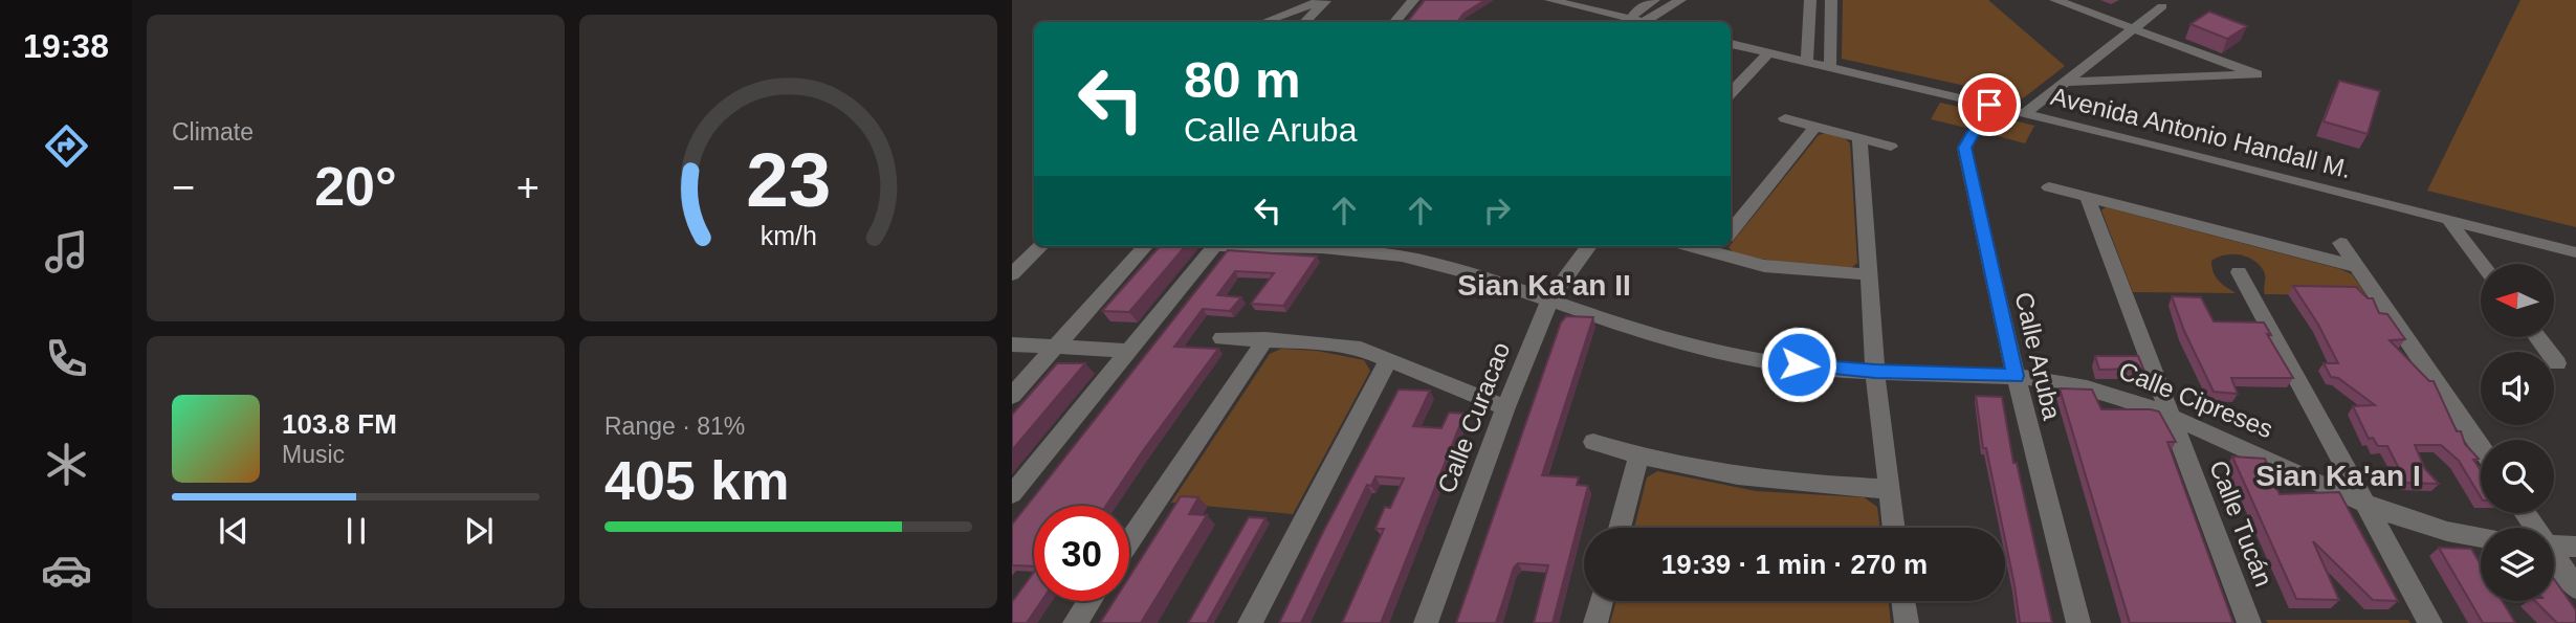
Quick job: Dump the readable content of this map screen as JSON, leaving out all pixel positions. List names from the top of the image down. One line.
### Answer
{"streets":{"street":["Avenida Antonio Handall M.","Calle Aruba","Calle Cipreses","Calle Curacao","Calle Tucán"]},"crossings":[["Avenida Antonio Handall M.","Calle Aruba"],["Calle Aruba","Calle Cipreses"],["Calle Cipreses","Calle Curacao"],["Calle Cipreses","Calle Tucán"]],"districts":["Sian Ka'an II","Sian Ka'an I"],"north":"left","page":{"tabs":"19:38","tile":["Climate",["Range · 81%","405 km"]],"turn":["80 m","Calle Aruba"],"heat":["−","20°","+"],"song":["103.8 FM","Music"],"limit":"30","trip":"19:39 · 1 min · 270 m","gauge":["23","km/h"]}}
